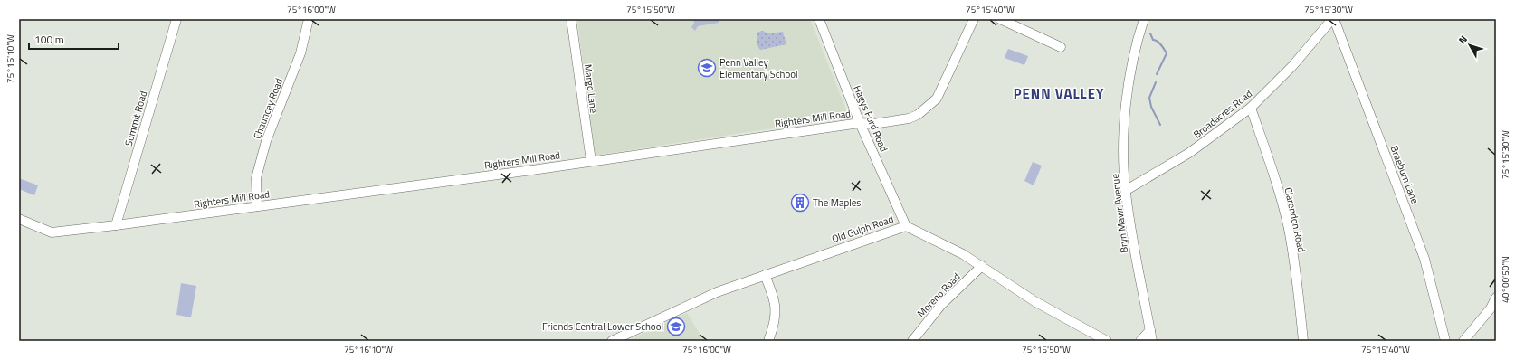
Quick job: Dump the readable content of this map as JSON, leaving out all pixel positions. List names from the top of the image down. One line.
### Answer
{"streets":{"street":["Margo Lane","Chauncey Road","Broadacres Road","Summit Road","Righters Mill Road","Hagys Ford Road","Braeburn Lane","Bryn Mawr Avenue","Clarendon Road","Old Gulph Road","Moreno Road"]},"crossings":[["Margo Lane","Righters Mill Road"],["Chauncey Road","Righters Mill Road"],["Broadacres Road","Braeburn Lane"],["Broadacres Road","Bryn Mawr Avenue"],["Broadacres Road","Clarendon Road"],["Summit Road","Righters Mill Road"],["Righters Mill Road","Hagys Ford Road"],["Hagys Ford Road","Old Gulph Road"],["Old Gulph Road","Moreno Road"]],"districts":["PENN VALLEY"],"places":{"school or university":["Penn Valley Elementary School","Friends Central Lower School"],"building":["The Maples"]},"scale_bar":"100 m","north":"top left","coordinates":["75°16'00\"W","75°15'50\"W","75°15'40\"W","75°15'30\"W","75°16'10\"W","40°00'50\"N"]}
